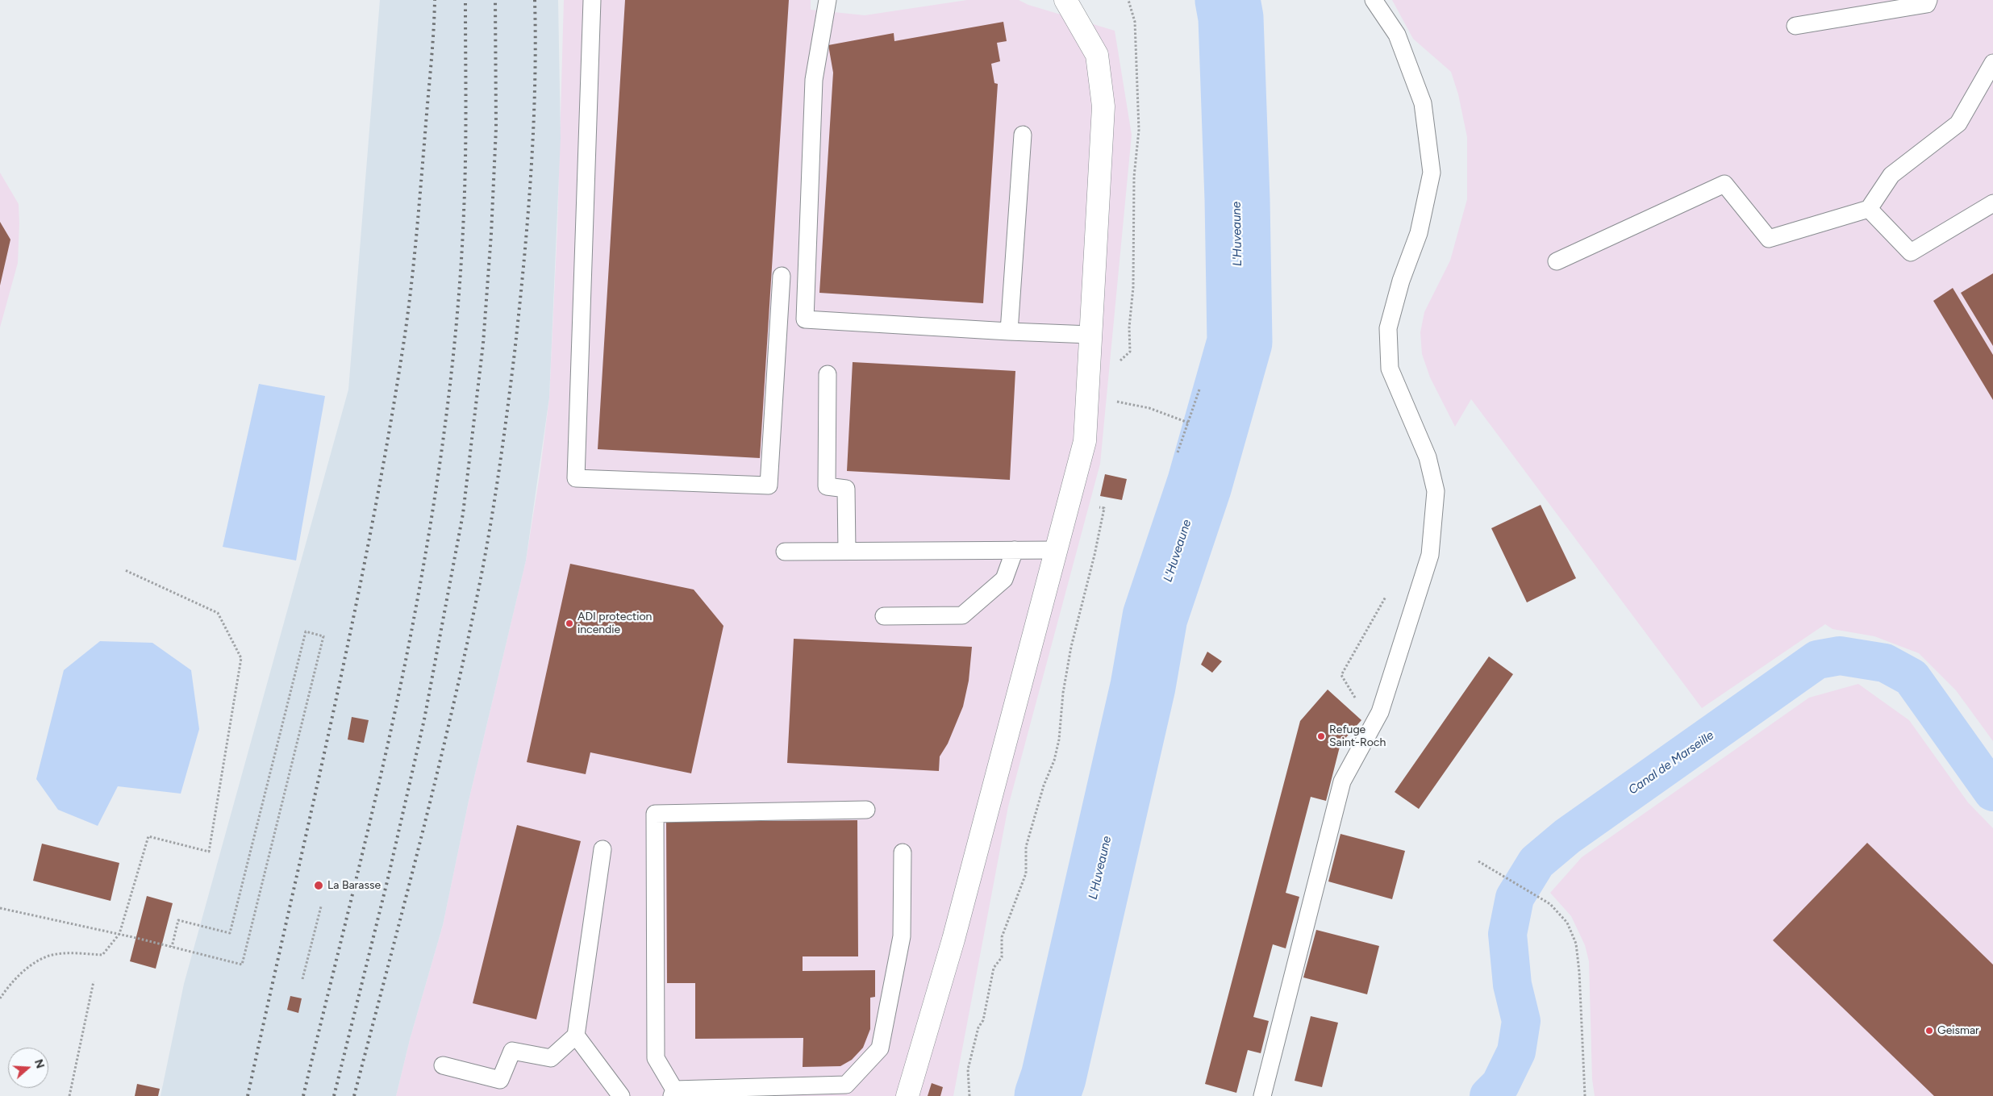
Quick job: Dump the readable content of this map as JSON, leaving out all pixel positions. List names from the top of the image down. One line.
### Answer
{"water":["L'Huveaune","Canal de Marseille"],"places":["ADI protection incendie","Refuge Saint-Roch","La Barasse","Geismar"],"north":"right"}
